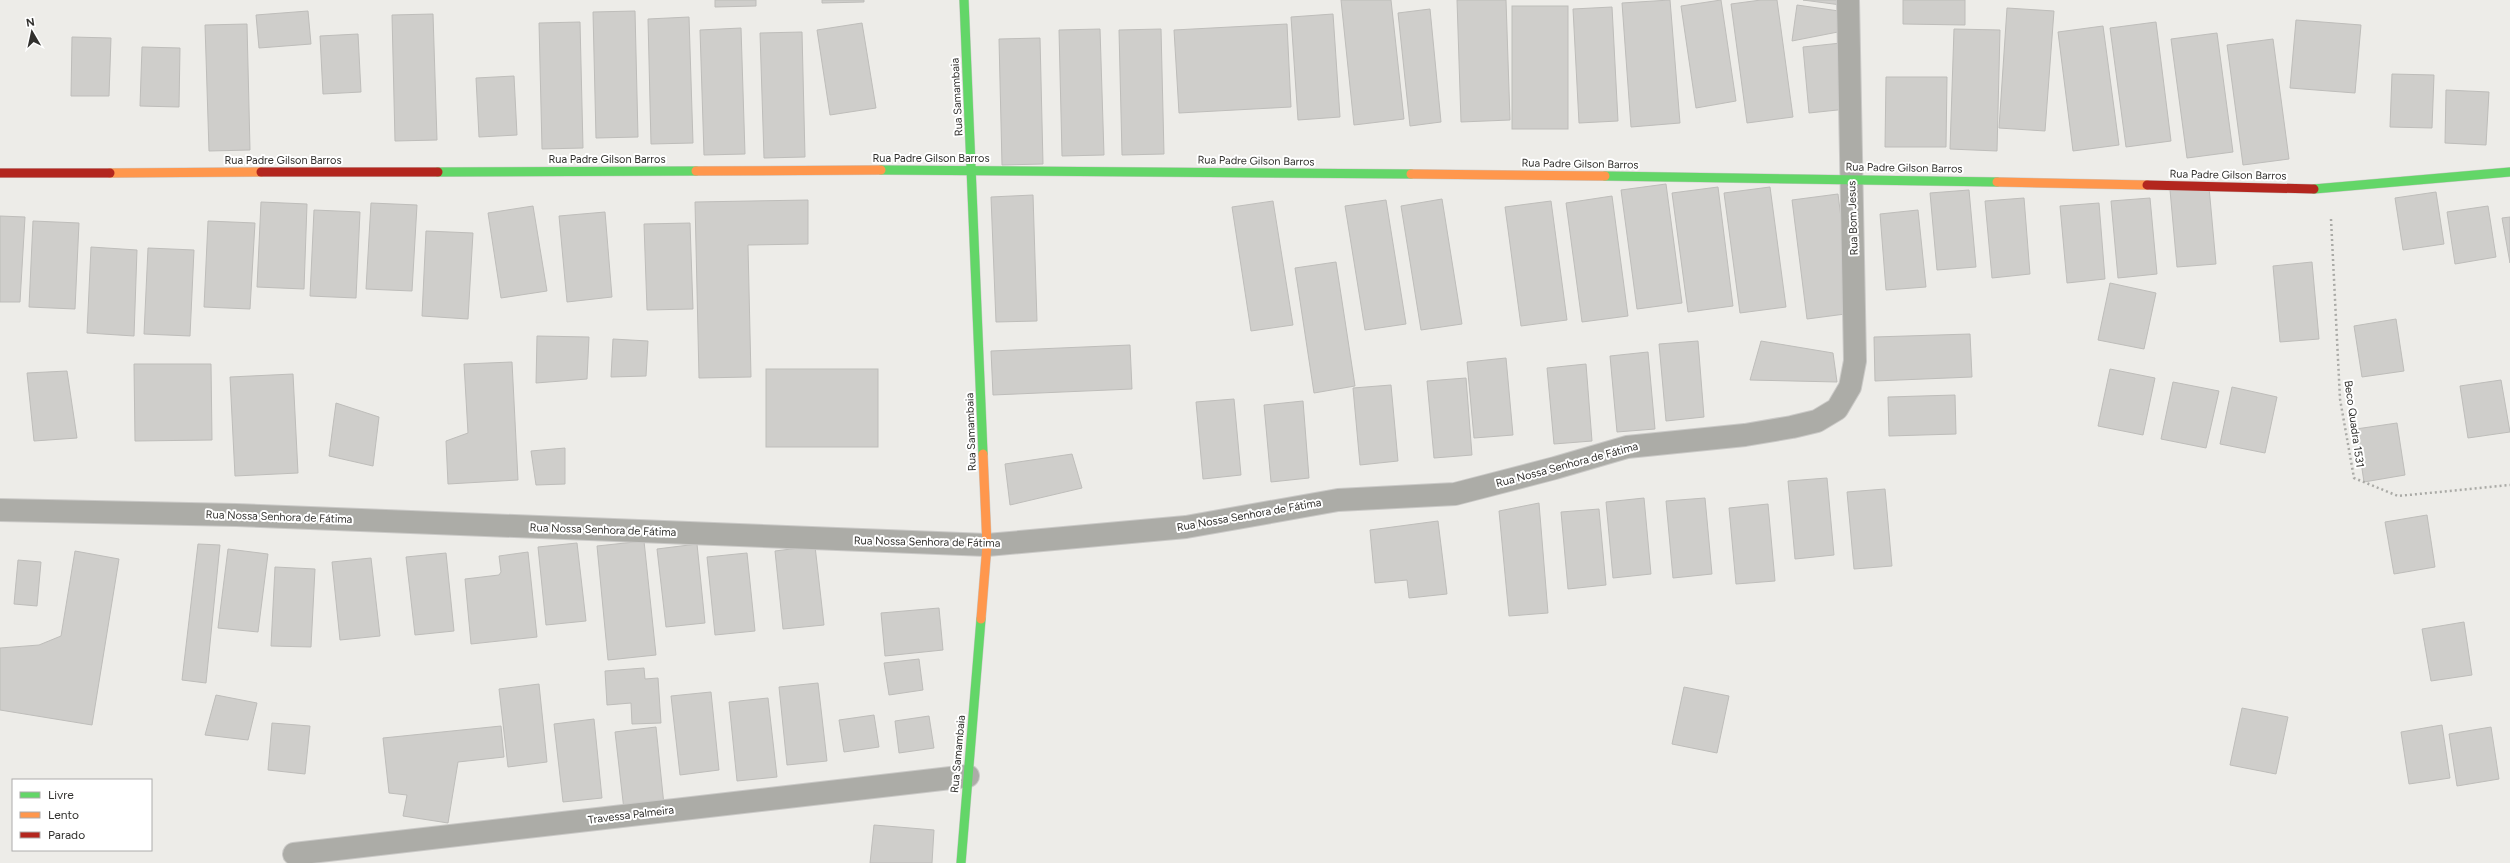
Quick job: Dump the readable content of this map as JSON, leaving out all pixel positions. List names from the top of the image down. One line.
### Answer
{"streets":{"street":["Rua Samambaia","Rua Padre Gilson Barros","Rua Bom Jesus","Rua Nossa Senhora de Fátima","Travessa Palmeira"],"path":["Beco Quadra 1531"]},"crossings":[["Rua Samambaia","Rua Padre Gilson Barros"],["Rua Samambaia","Rua Nossa Senhora de Fátima"],["Rua Samambaia","Travessa Palmeira"],["Rua Padre Gilson Barros","Rua Bom Jesus"],["Rua Padre Gilson Barros","Beco Quadra 1531"],["Rua Bom Jesus","Rua Nossa Senhora de Fátima"]],"legend":["Livre","Lento","Parado"],"north":"top"}
